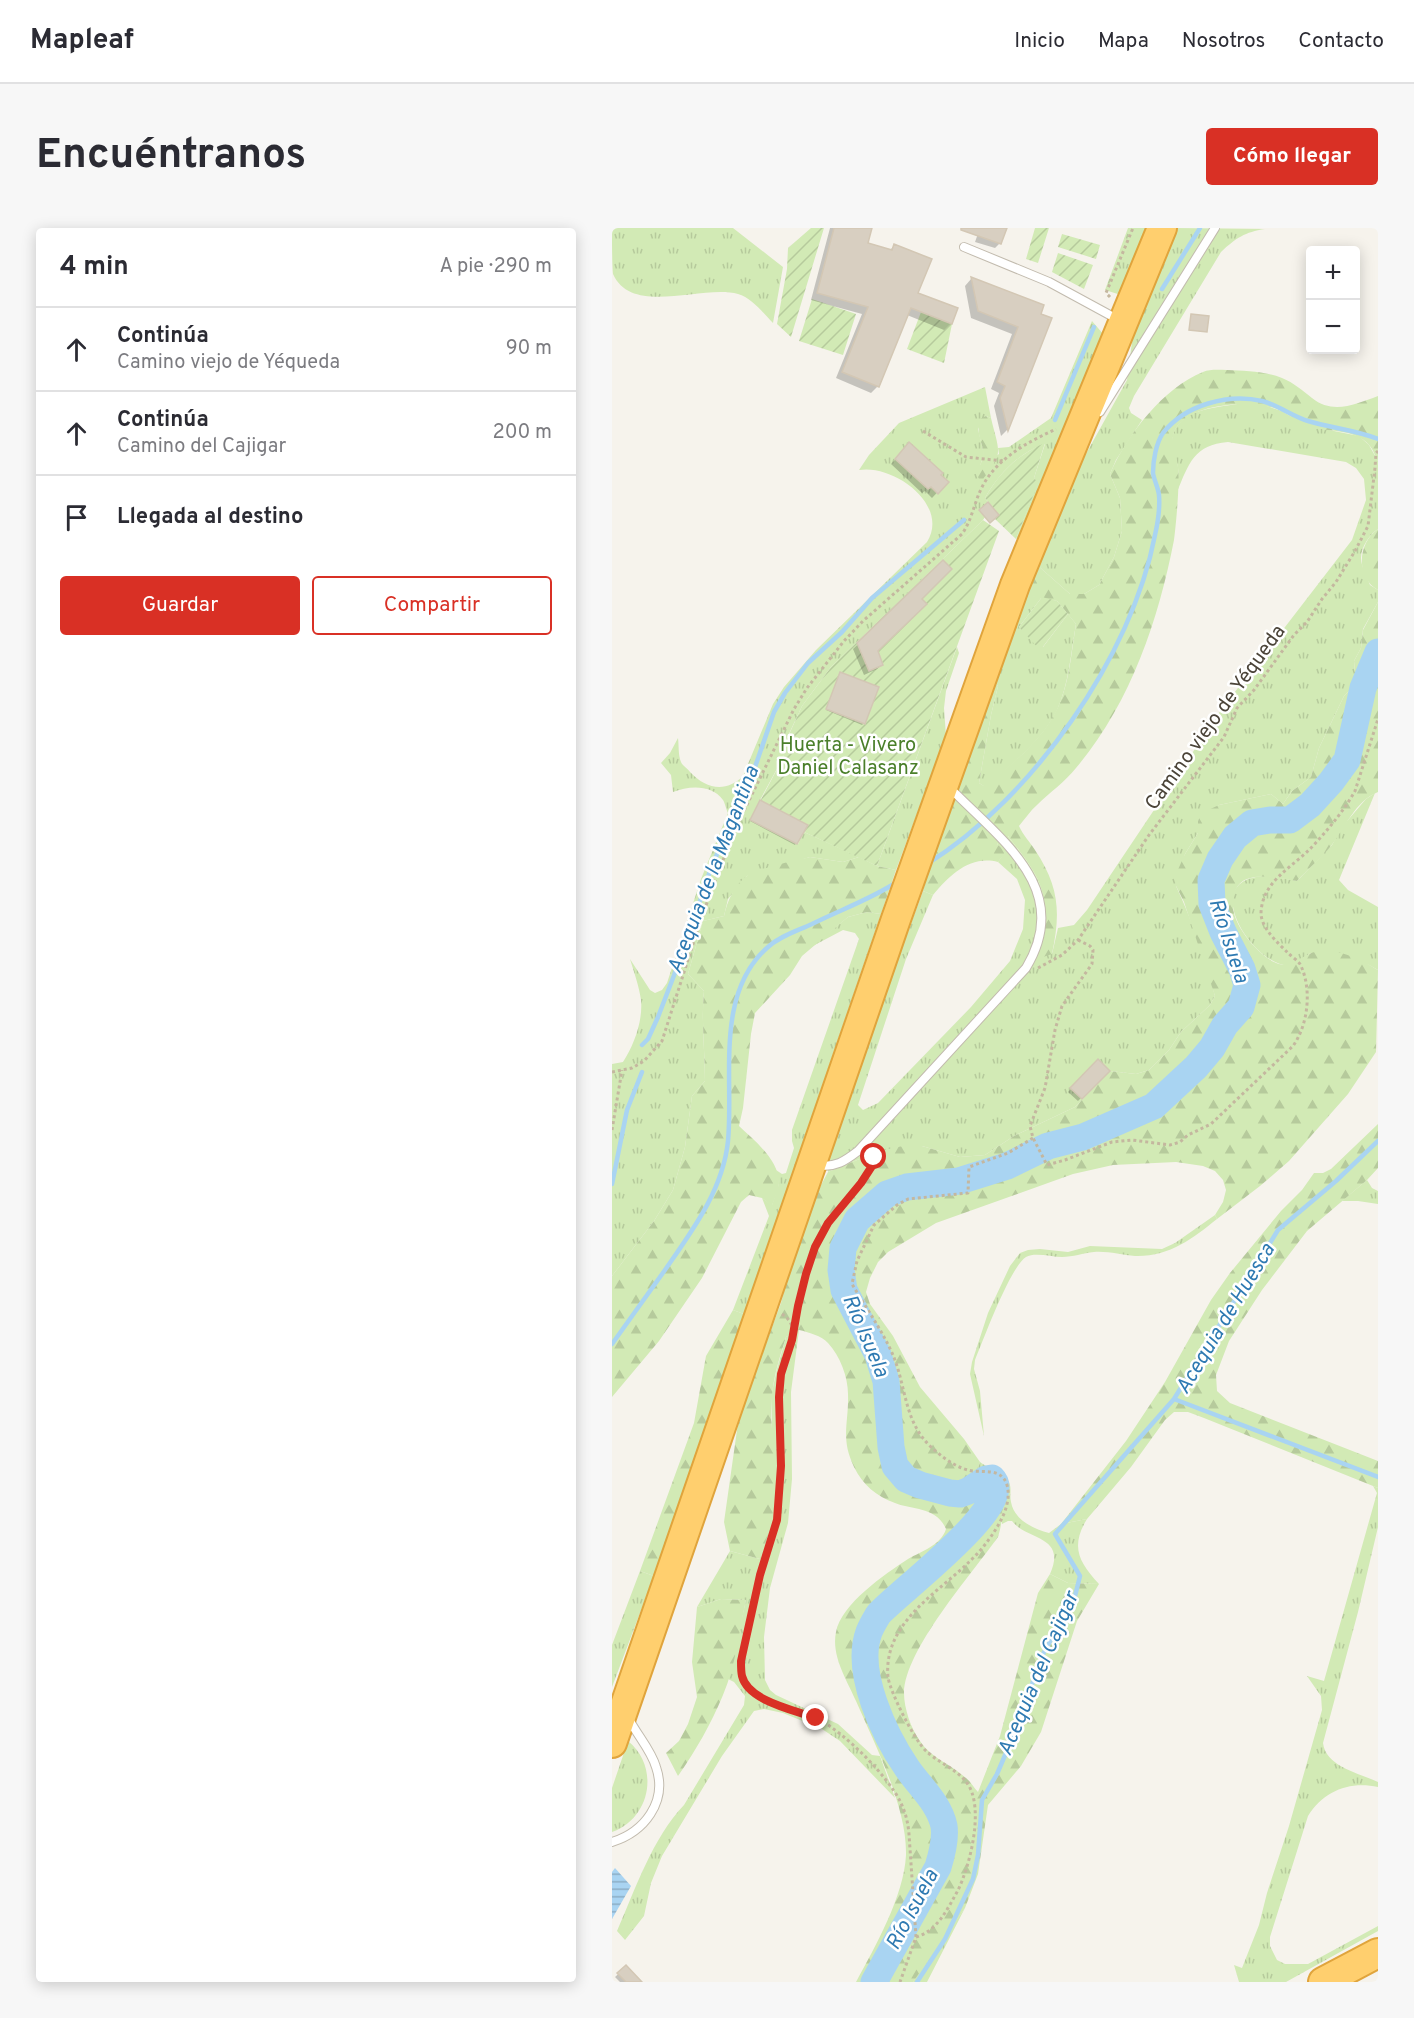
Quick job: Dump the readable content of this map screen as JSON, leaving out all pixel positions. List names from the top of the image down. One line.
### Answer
{"streets":{"path":["Camino viejo de Yéqueda"]},"water":["Acequia de la Magantina","Río Isuela","Acequia de Huesca","Acequia del Cajigar"],"parks":["Huerta - Vivero Daniel Calasanz"],"page":{"header":"Mapleaf","nav":["Inicio","Mapa","Nosotros","Contacto"],"buttons":["Cómo llegar",["Guardar","Compartir"]],"title":"Encuéntranos","heading":["4 min","A pie · 290 m"],"map_buttons":["+","−"],"list":[["Continúa","Camino viejo de Yéqueda","90 m"],["Continúa","Camino del Cajigar","200 m"],"Llegada al destino"]}}
